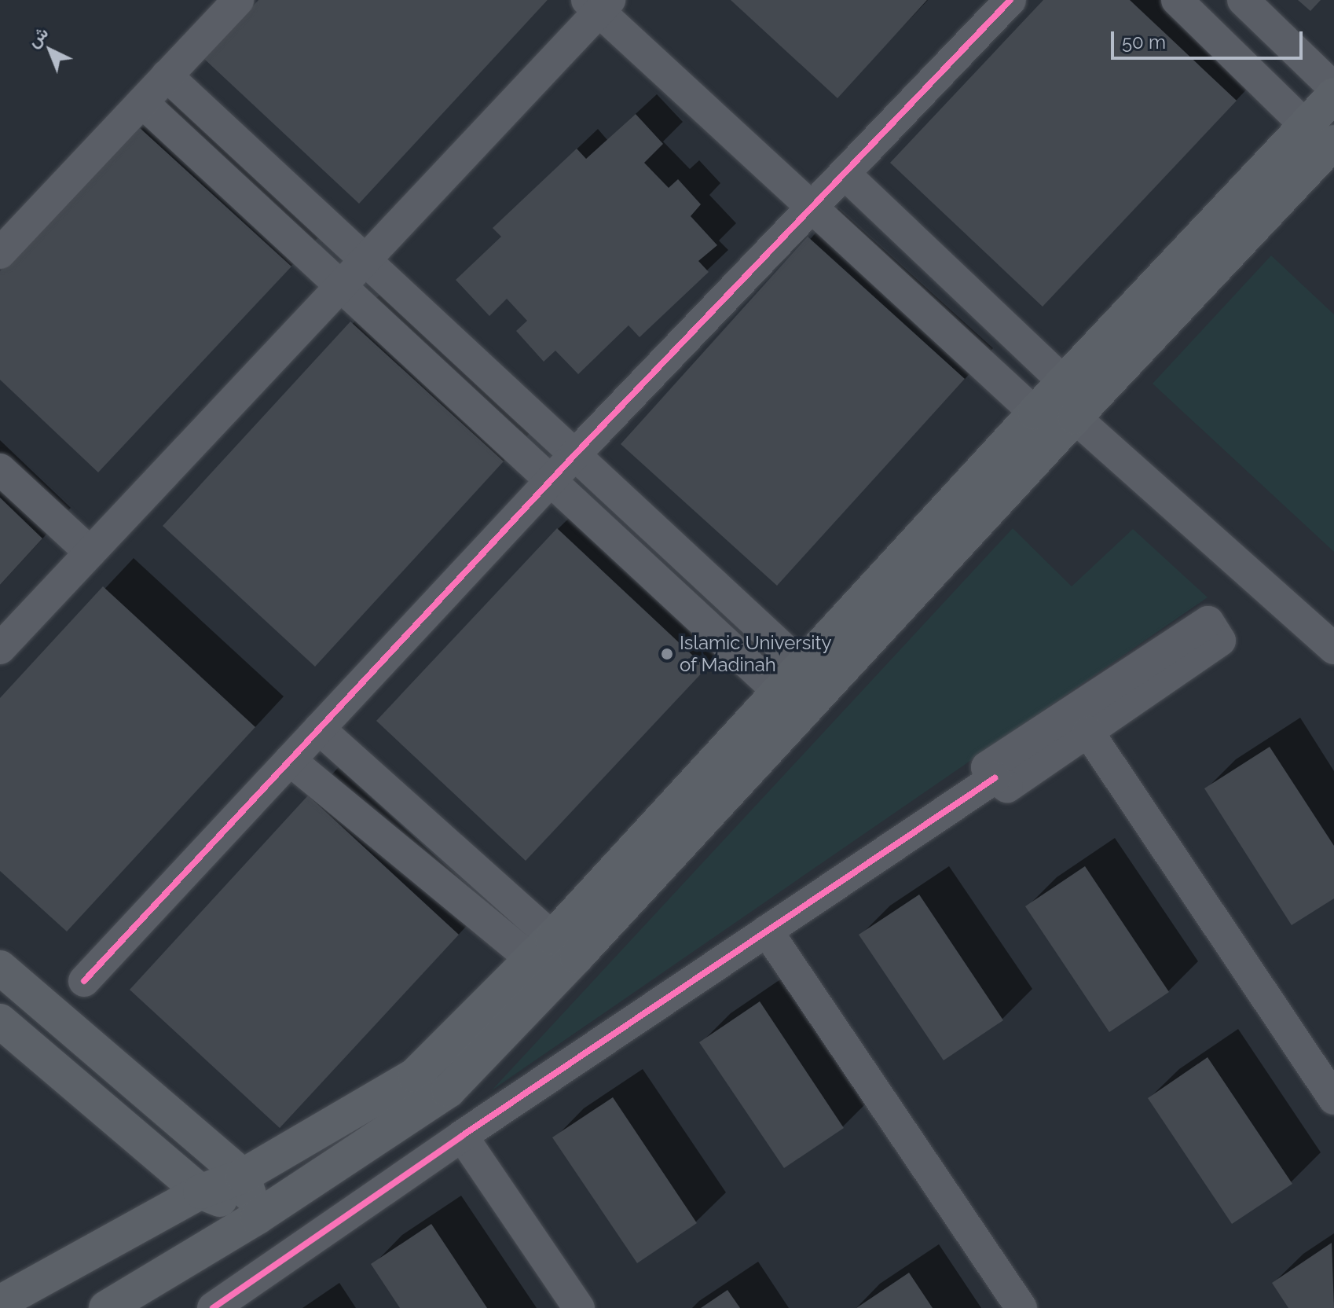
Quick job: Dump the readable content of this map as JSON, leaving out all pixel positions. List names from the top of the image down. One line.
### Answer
{"places":["Islamic University of Madinah"],"scale_bar":"50 m","north":"top left"}
